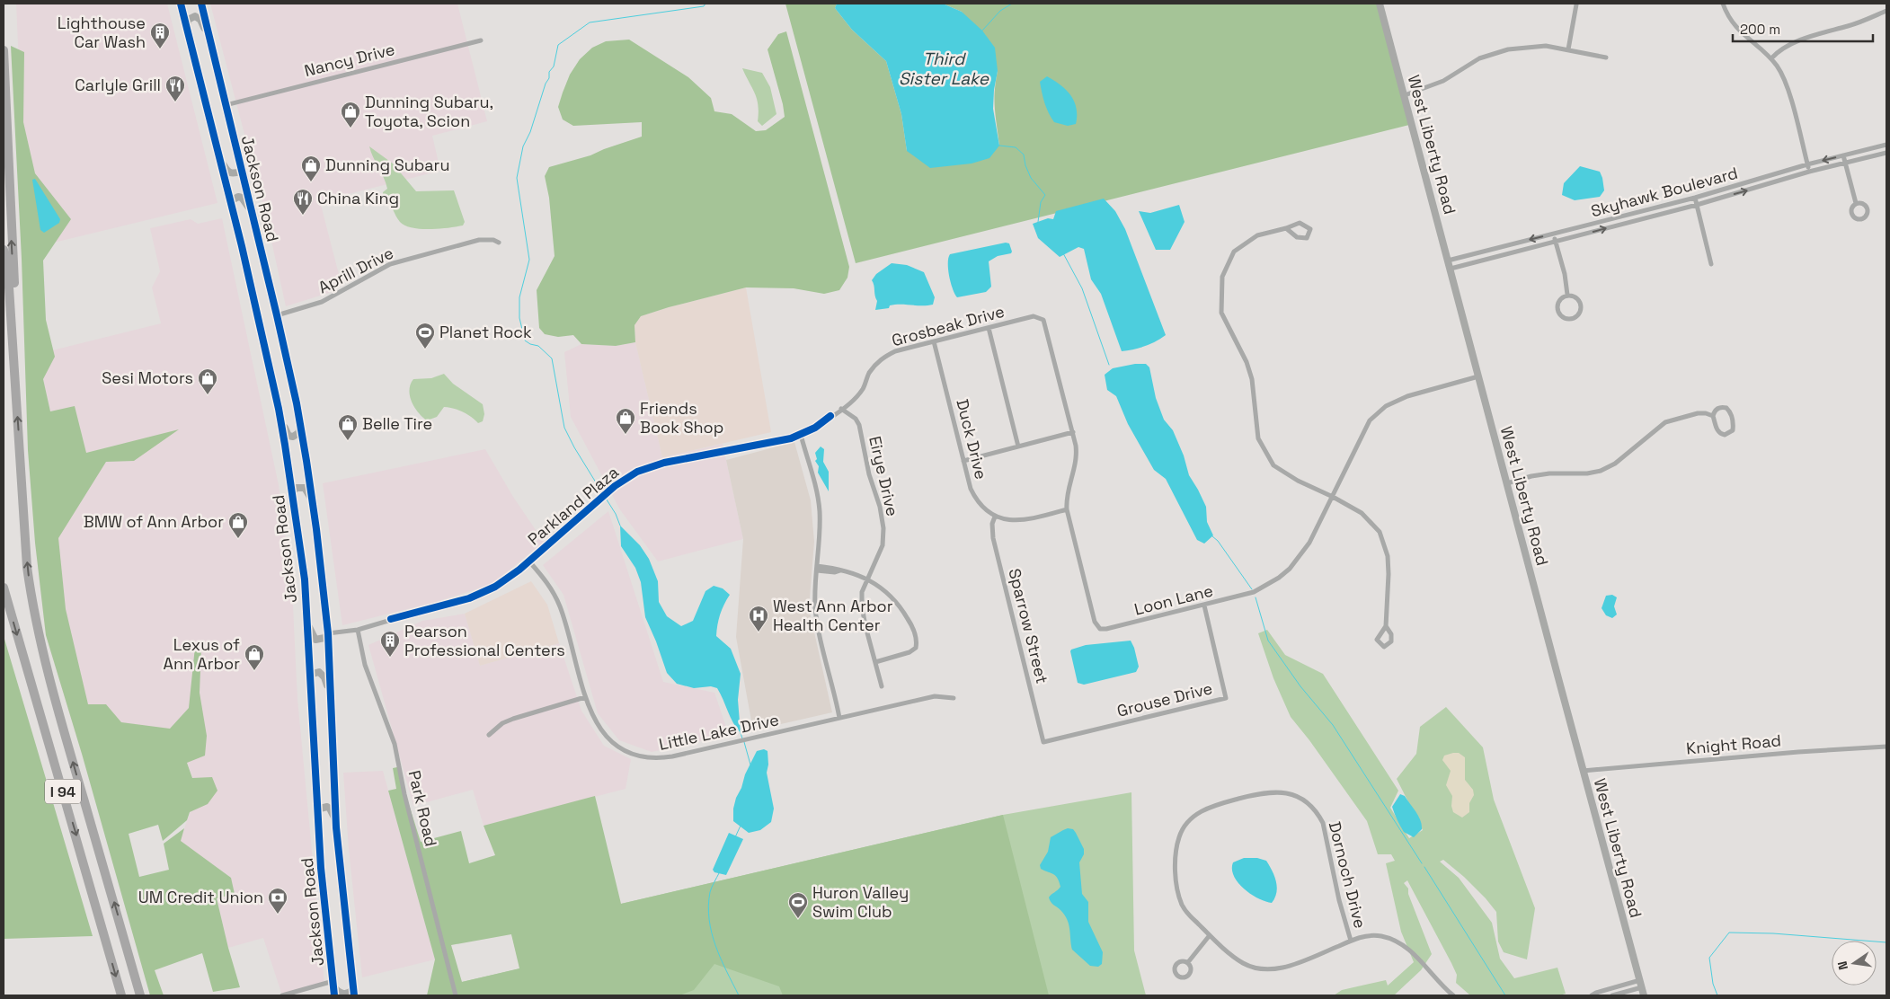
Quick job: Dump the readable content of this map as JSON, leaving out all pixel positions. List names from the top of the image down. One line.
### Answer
{"streets":{"highway":["I 94"],"main road":["West Liberty Road","Jackson Road"],"street":["Nancy Drive","Skyhawk Boulevard","Aprill Drive","Grosbeak Drive","Duck Drive","Eirye Drive","Parkland Plaza","Loon Lane","Sparrow Street","Grouse Drive","Little Lake Drive","Knight Road","Park Road","Dornoch Drive"]},"crossings":[["Nancy Drive","Jackson Road"],["West Liberty Road","Skyhawk Boulevard"],["West Liberty Road","Loon Lane"],["West Liberty Road","Knight Road"],["Jackson Road","Aprill Drive"],["Jackson Road","Parkland Plaza"],["Grosbeak Drive","Duck Drive"],["Grosbeak Drive","Eirye Drive"],["Grosbeak Drive","Parkland Plaza"],["Grosbeak Drive","Loon Lane"],["Duck Drive","Sparrow Street"],["Eirye Drive","Parkland Plaza"],["Parkland Plaza","Little Lake Drive"],["Parkland Plaza","Park Road"],["Loon Lane","Grouse Drive"],["Sparrow Street","Grouse Drive"]],"water":["Third Sister Lake"],"places":{"building":["Lighthouse Car Wash","Pearson Professional Centers"],"restaurant":["Carlyle Grill","China King"],"shop":["Dunning Subaru, Toyota, Scion","Dunning Subaru","Sesi Motors","Friends Book Shop","Belle Tire","BMW of Ann Arbor","Lexus of Ann Arbor"],"sports":["Planet Rock","Huron Valley Swim Club"],"hospital":["West Ann Arbor Health Center"],"bank":["UM Credit Union"]},"scale_bar":"200 m","north":"left"}
